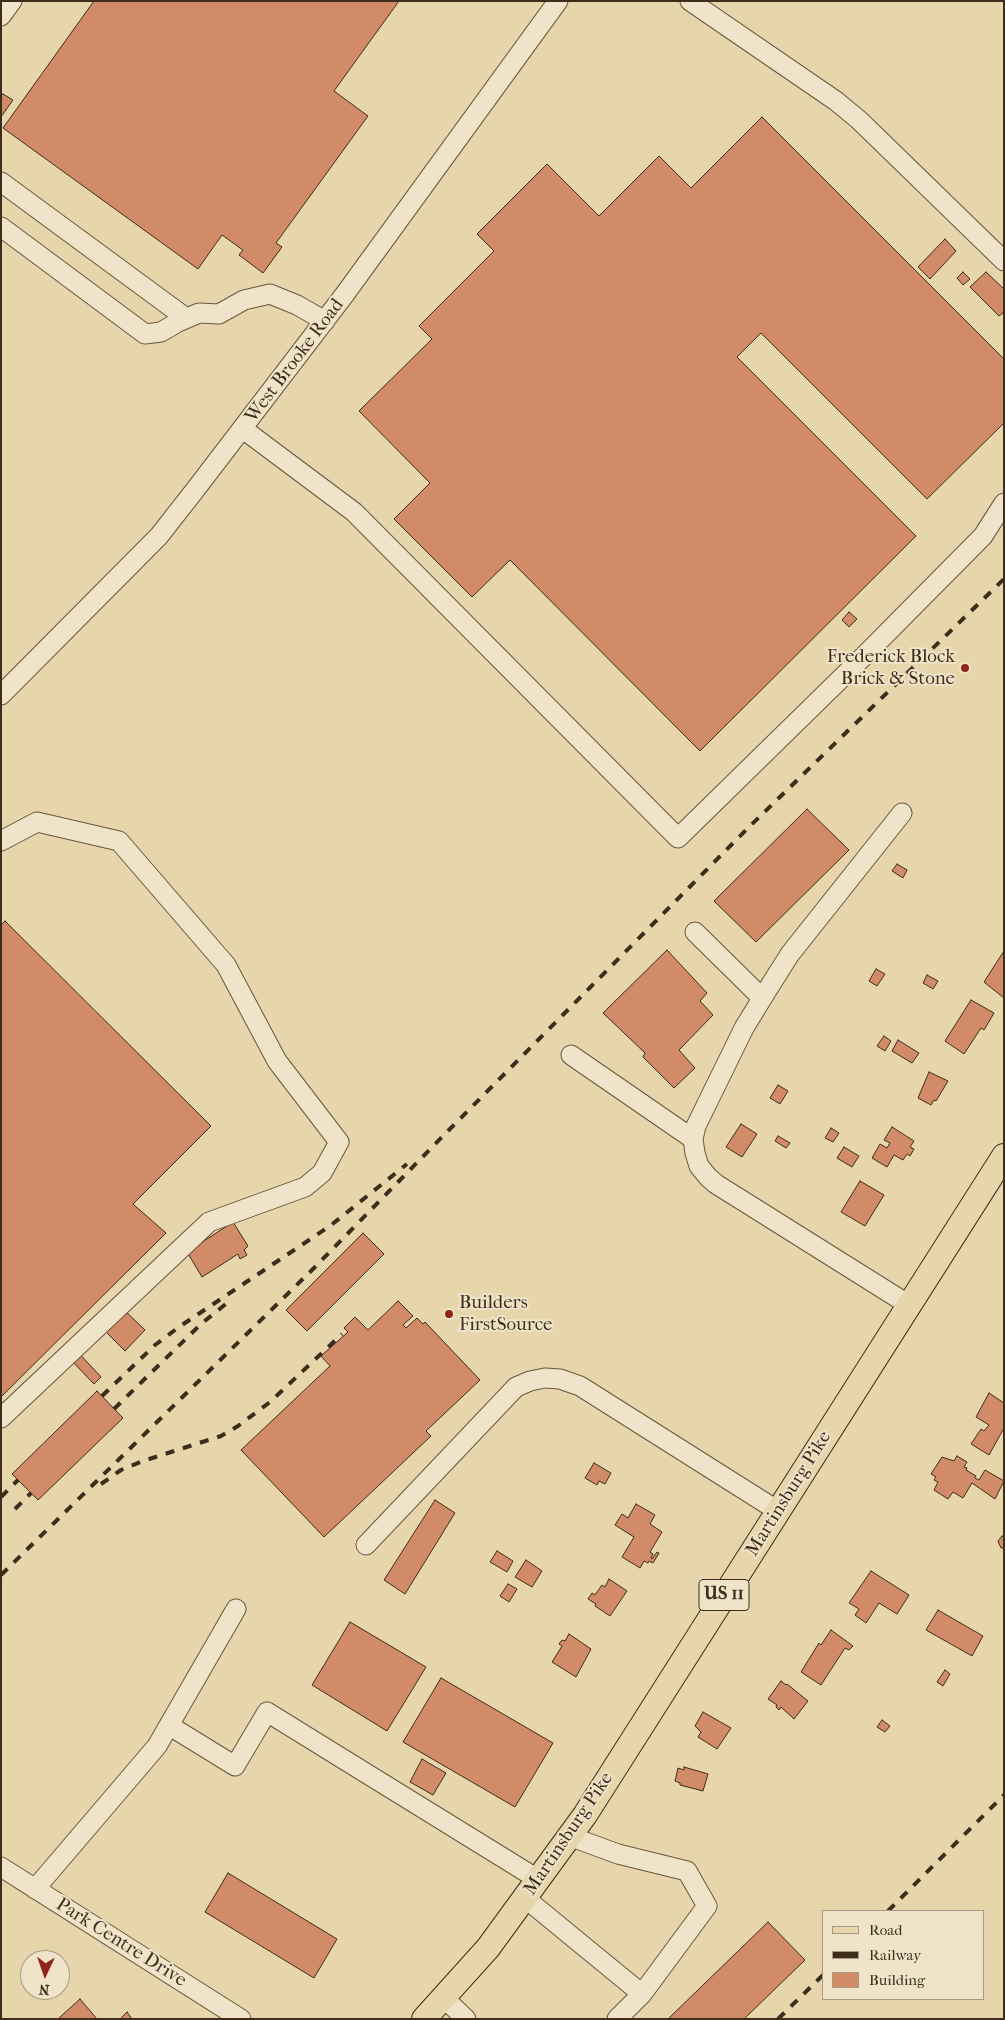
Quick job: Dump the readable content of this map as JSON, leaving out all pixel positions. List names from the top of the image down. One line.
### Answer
{"streets":{"main road":["Martinsburg Pike","US 11"],"street":["West Brooke Road","Park Centre Drive"]},"places":["Frederick Block Brick & Stone","Builders FirstSource"],"legend":["Road","Railway","Building"],"north":"bottom"}
